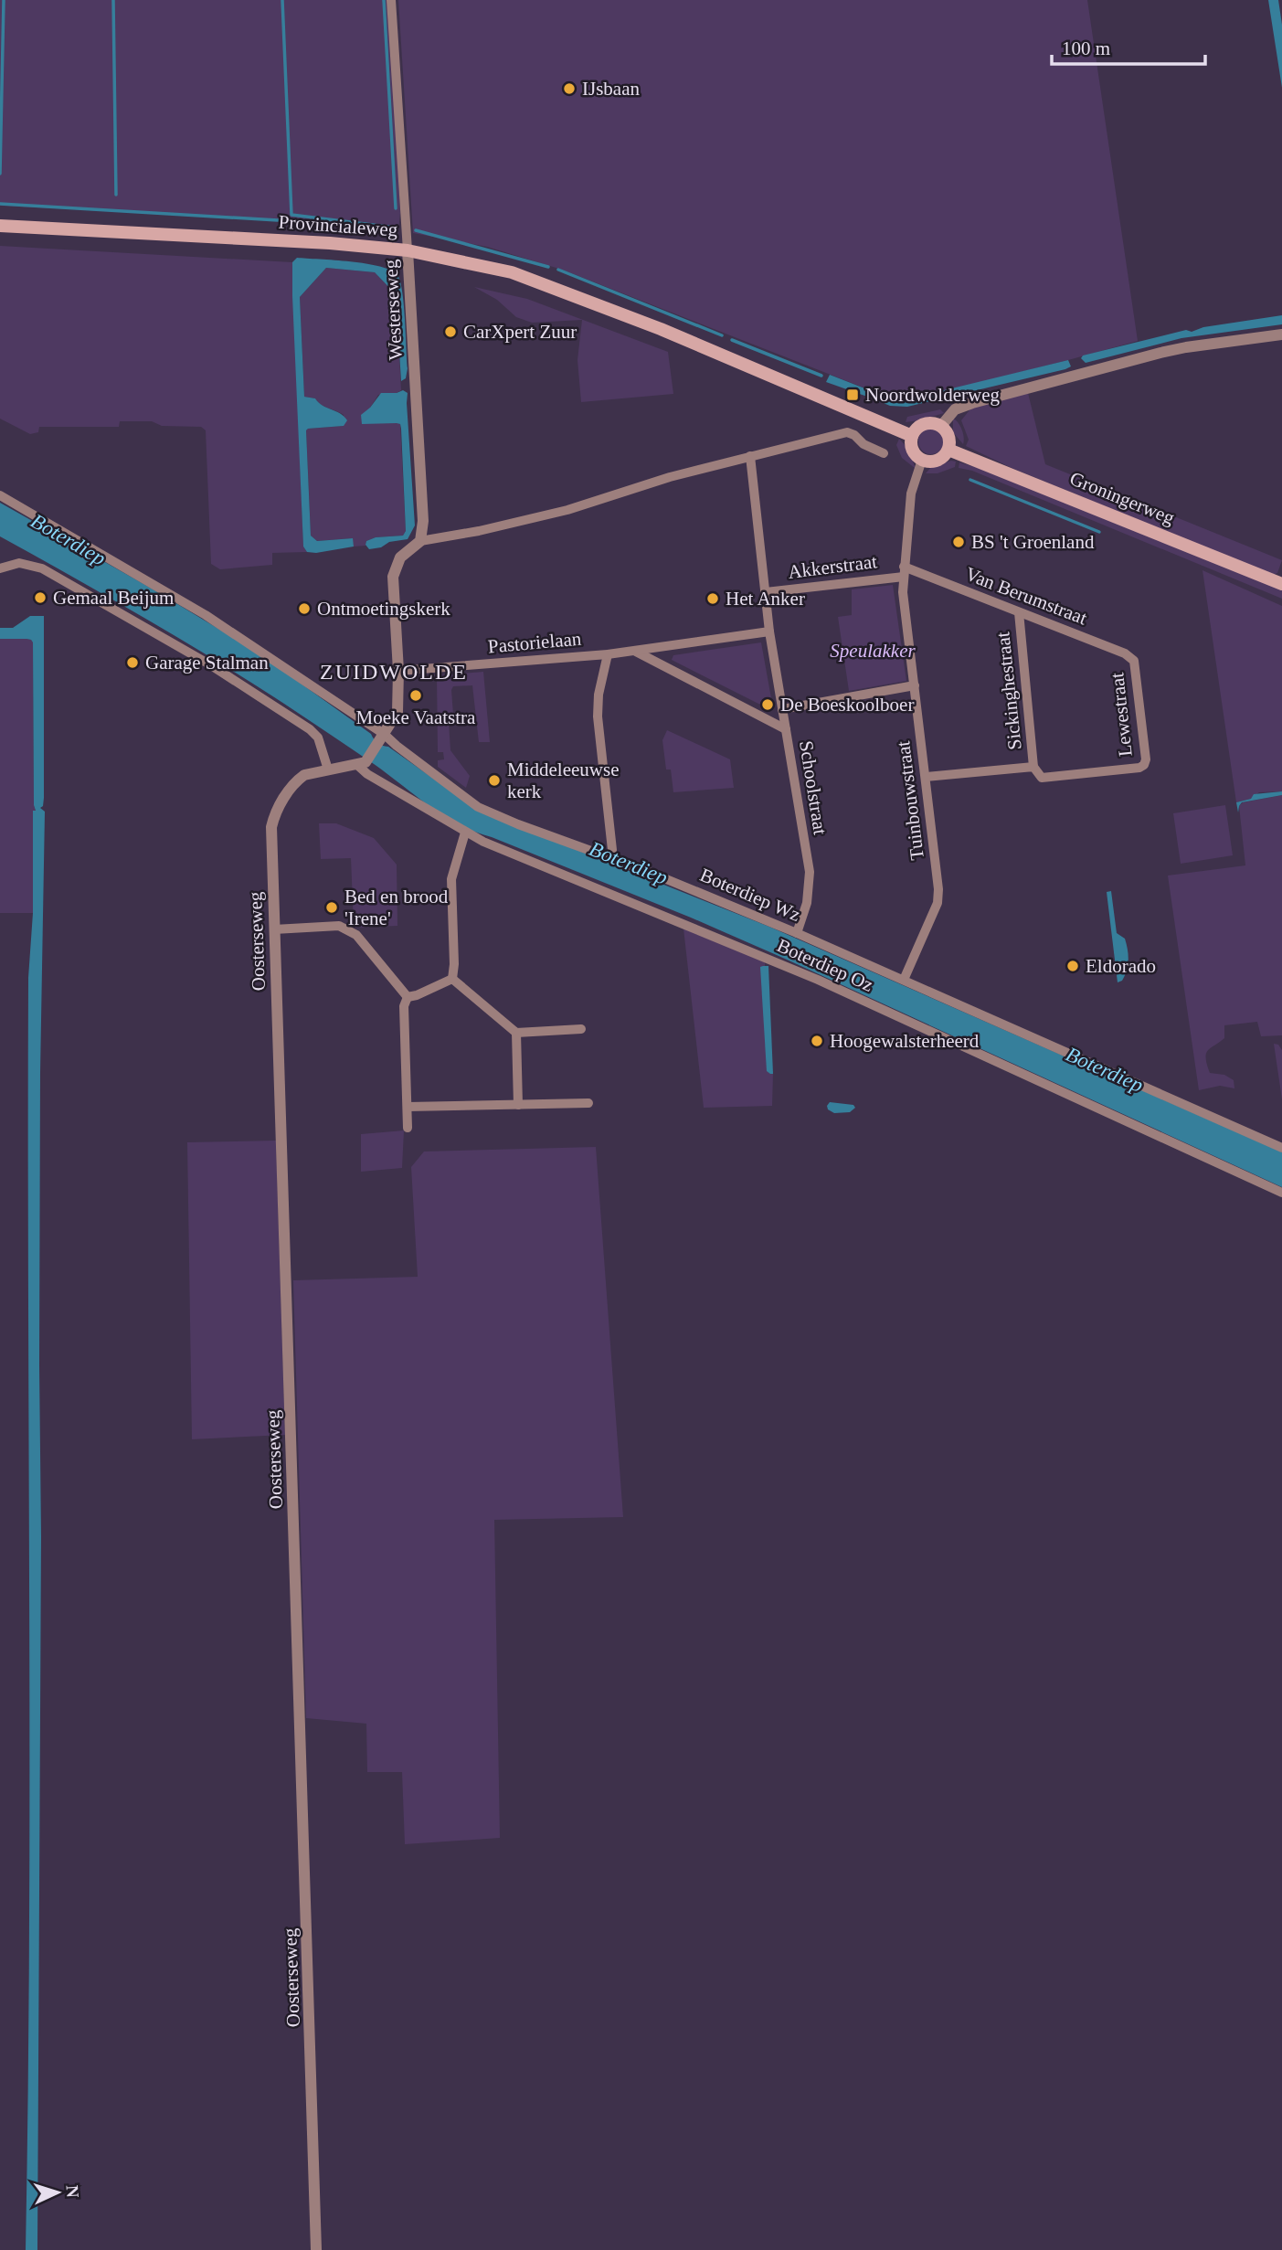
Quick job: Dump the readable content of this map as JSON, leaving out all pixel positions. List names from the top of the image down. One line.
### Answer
{"streets":{"main road":["Provincialeweg","Groningerweg"],"street":["Westerseweg","Akkerstraat","Van Berumstraat","Pastorielaan","Sickinghestraat","Lewestraat","Schoolstraat","Tuinbouwstraat","Boterdiep Wz","Oosterseweg","Boterdiep Oz"]},"crossings":[["Provincialeweg","Westerseweg"],["Provincialeweg","Groningerweg"],["Provincialeweg","Tuinbouwstraat"],["Groningerweg","Tuinbouwstraat"],["Akkerstraat","Van Berumstraat"],["Akkerstraat","Schoolstraat"],["Akkerstraat","Tuinbouwstraat"],["Van Berumstraat","Sickinghestraat"],["Van Berumstraat","Lewestraat"],["Van Berumstraat","Tuinbouwstraat"],["Pastorielaan","Schoolstraat"],["Sickinghestraat","Lewestraat"],["Schoolstraat","Boterdiep Wz"],["Tuinbouwstraat","Boterdiep Wz"],["Oosterseweg","Boterdiep Oz"]],"districts":["ZUIDWOLDE"],"water":["Boterdiep"],"parks":["Speulakker"],"places":{"other":["IJsbaan","CarXpert Zuur","BS 't Groenland","Gemaal Beijum","Het Anker","Ontmoetingskerk","Garage Stalman","Moeke Vaatstra","De Boeskoolboer","Middeleeuwse kerk","Bed en brood 'Irene'","Eldorado","Hoogewalsterheerd"],"transit":["Noordwolderweg"]},"scale_bar":"100 m","north":"right"}
